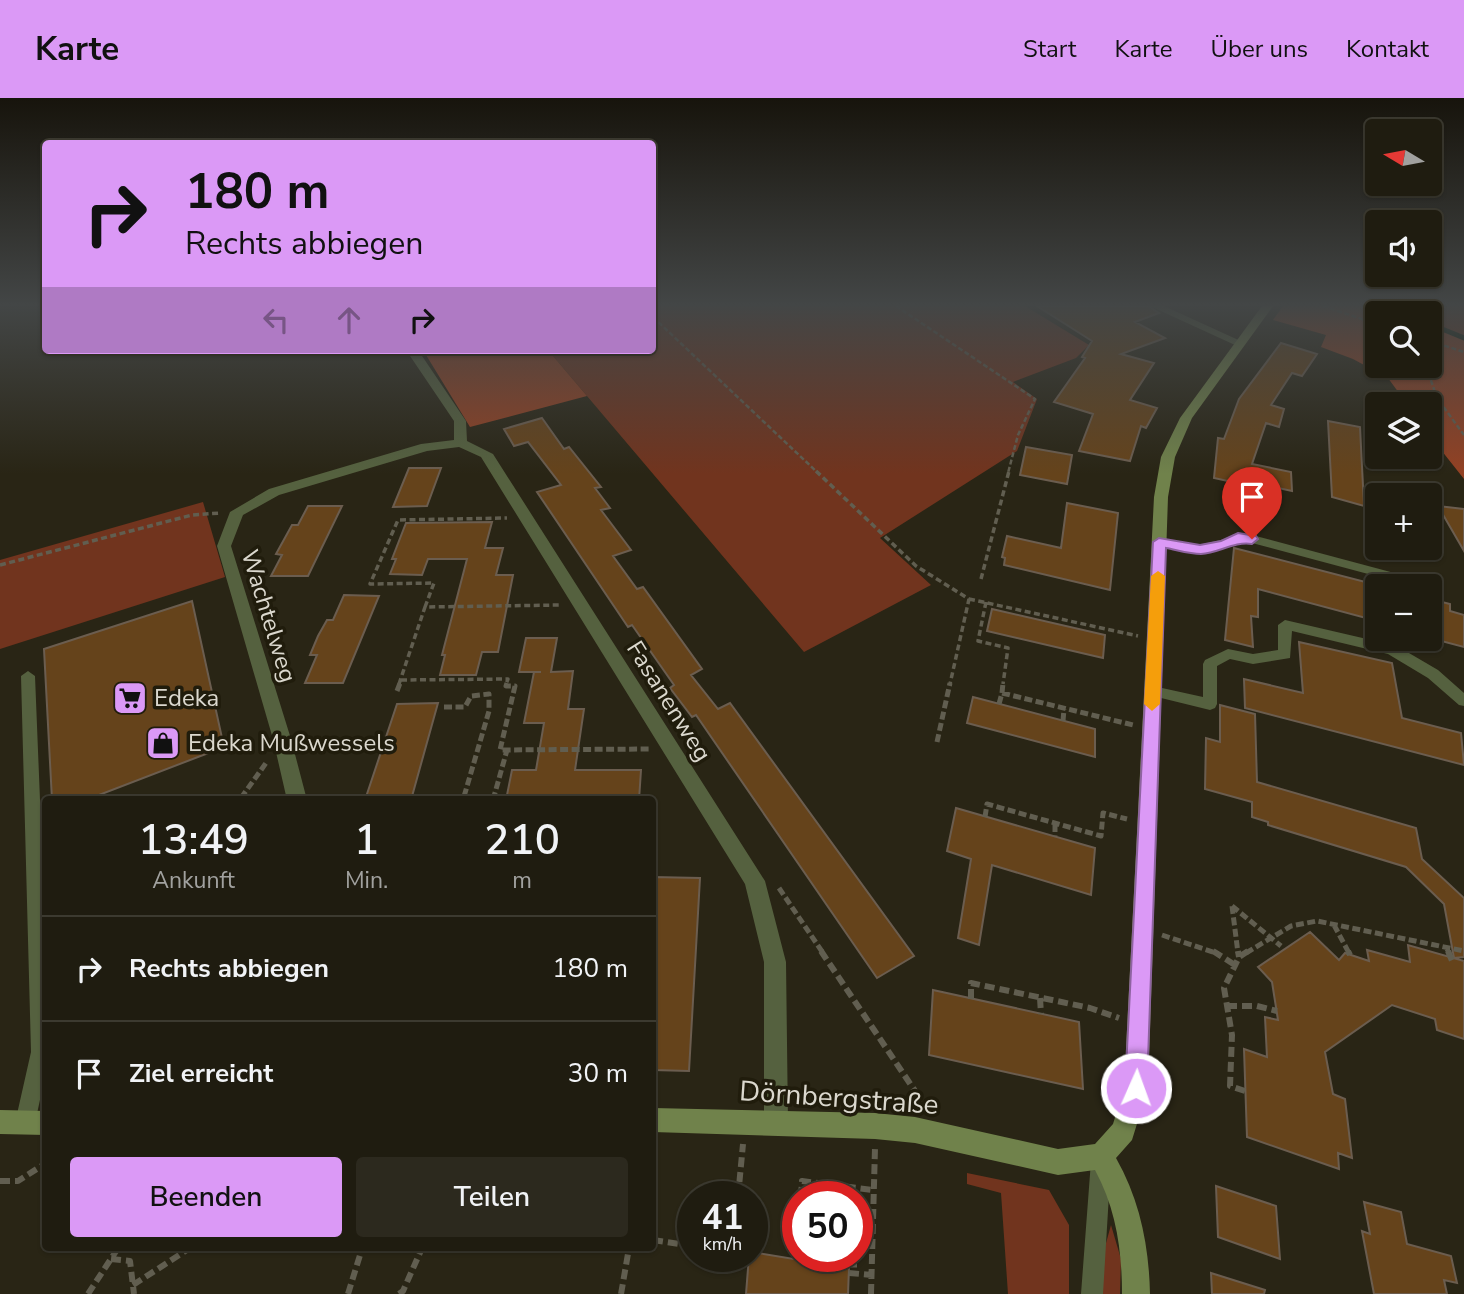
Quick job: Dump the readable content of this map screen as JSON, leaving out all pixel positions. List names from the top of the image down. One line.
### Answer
{"streets":{"main road":["Dörnbergstraße"],"street":["Wachtelweg","Fasanenweg"]},"crossings":[["Fasanenweg","Dörnbergstraße"]],"places":{"supermarket":["Edeka"],"shop":["Edeka Mußwessels"]},"north":"left","page":{"header":"Karte","nav":["Start","Karte","Über uns","Kontakt"],"map_buttons":["+","−"],"turn":["180 m","Rechts abbiegen"],"eta":["13:49","Ankunft","1","Min.","210","m"],"list":[{"name":"Rechts abbiegen","value":"180 m"},{"name":"Ziel erreicht","value":"30 m"}],"buttons":["Beenden","Teilen"],"speed":"41 km/h","limit":"50"}}
